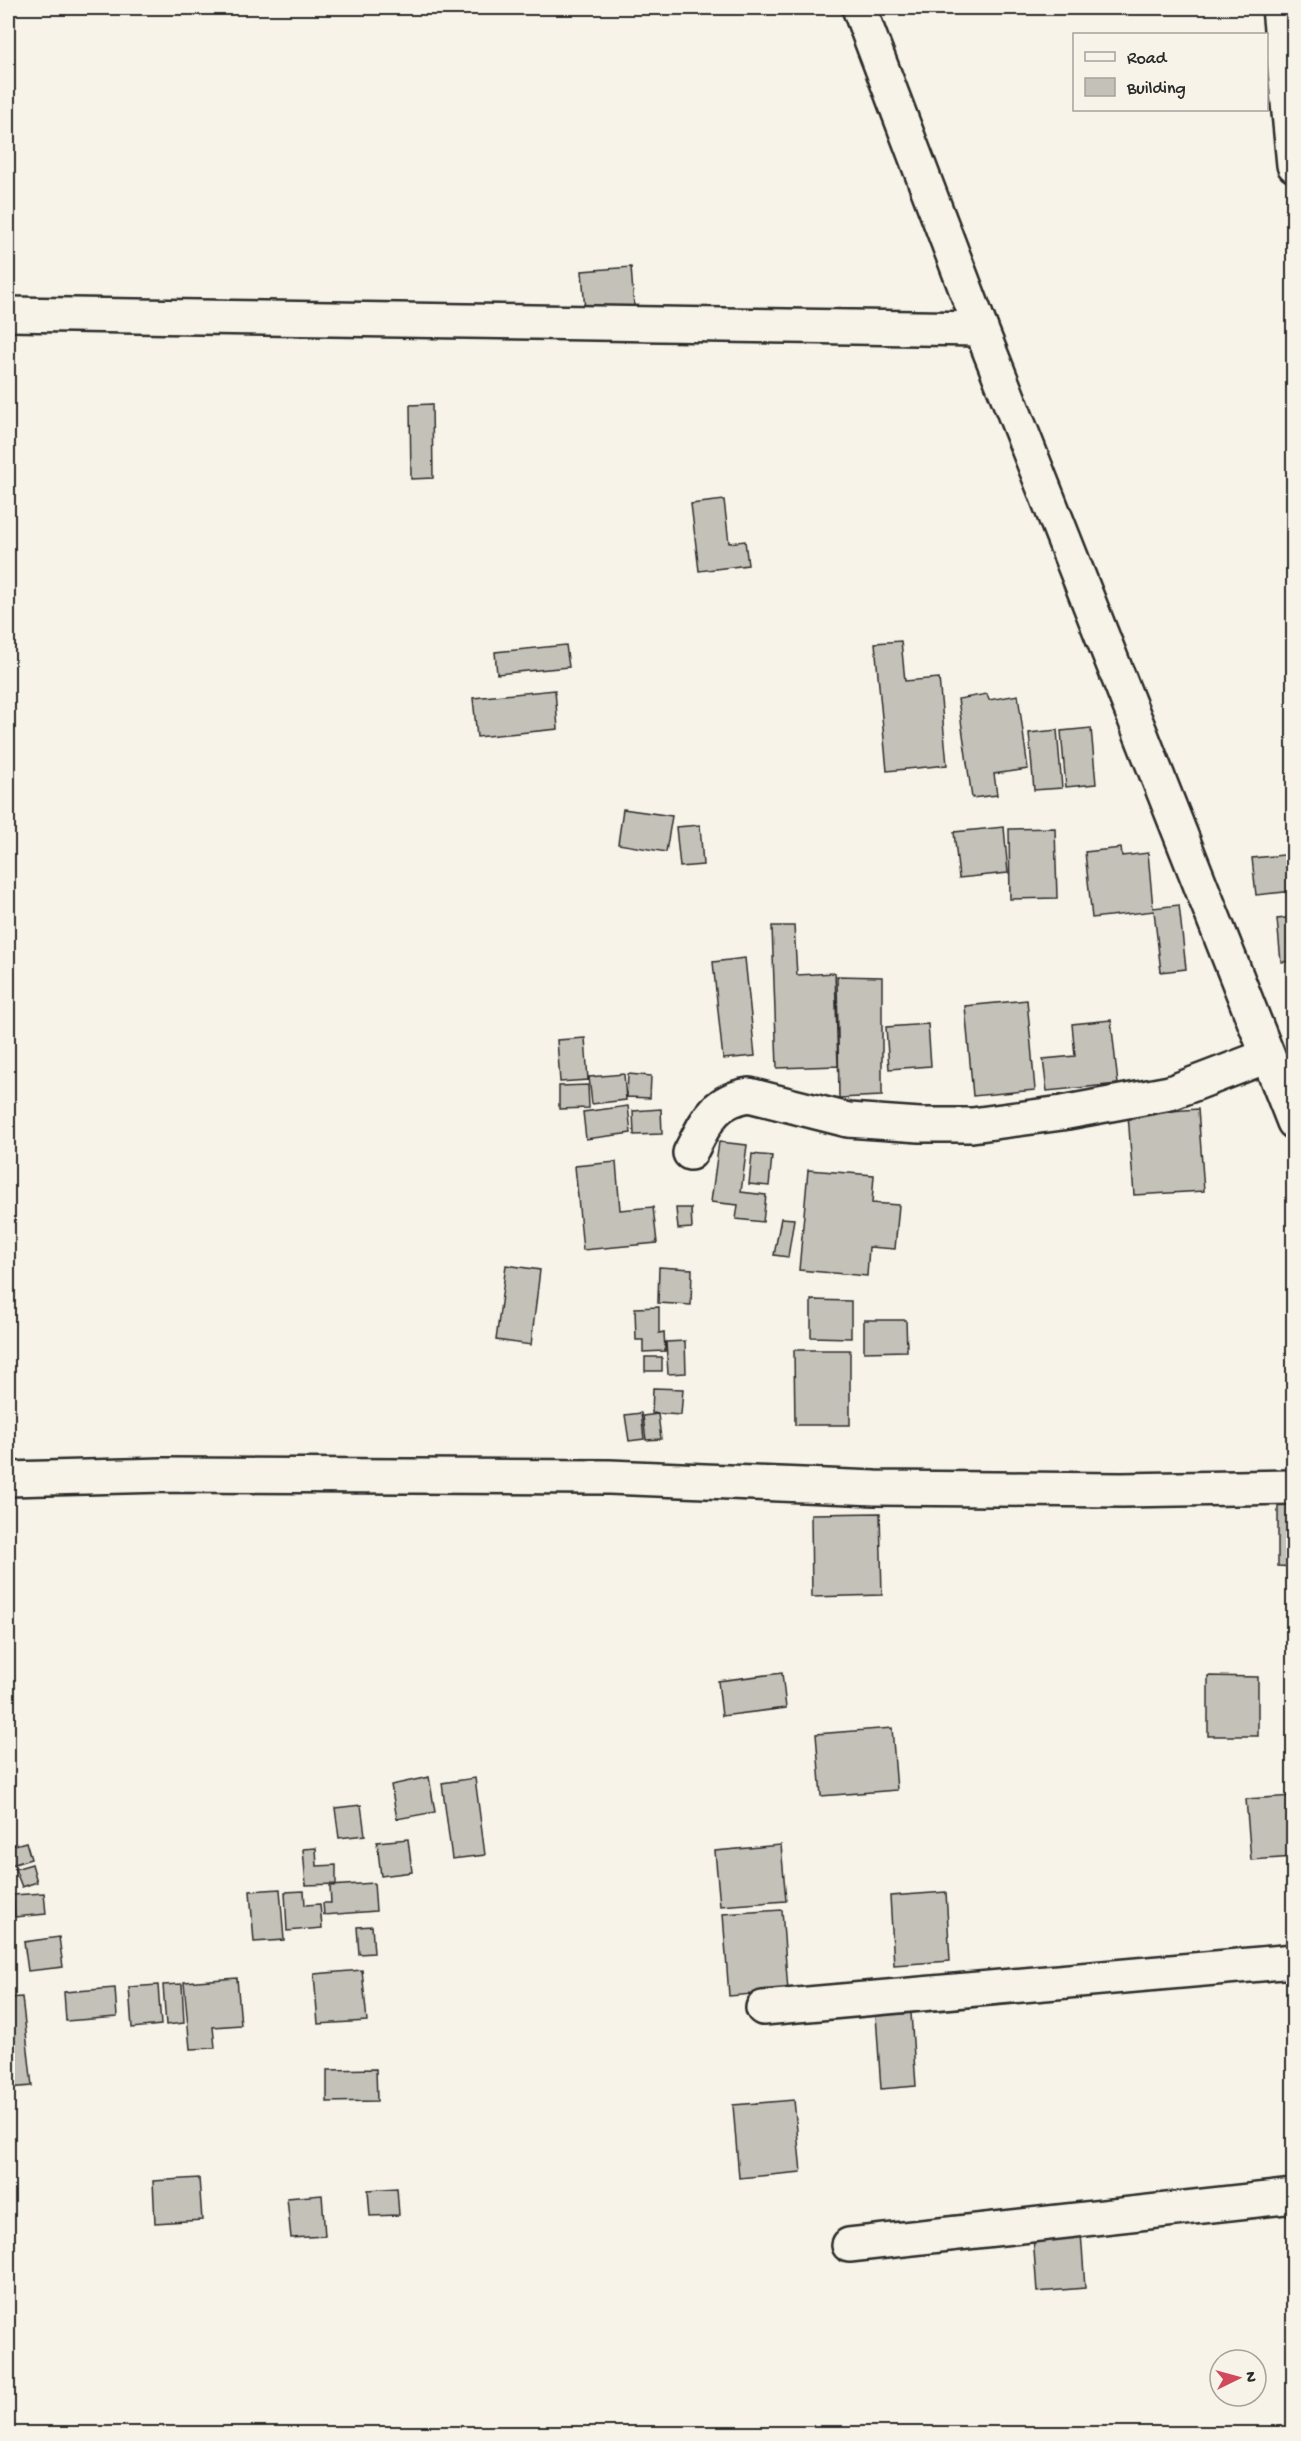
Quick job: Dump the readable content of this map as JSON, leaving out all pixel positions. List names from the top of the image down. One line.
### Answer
{"legend":["Road","Building"],"north":"right"}
